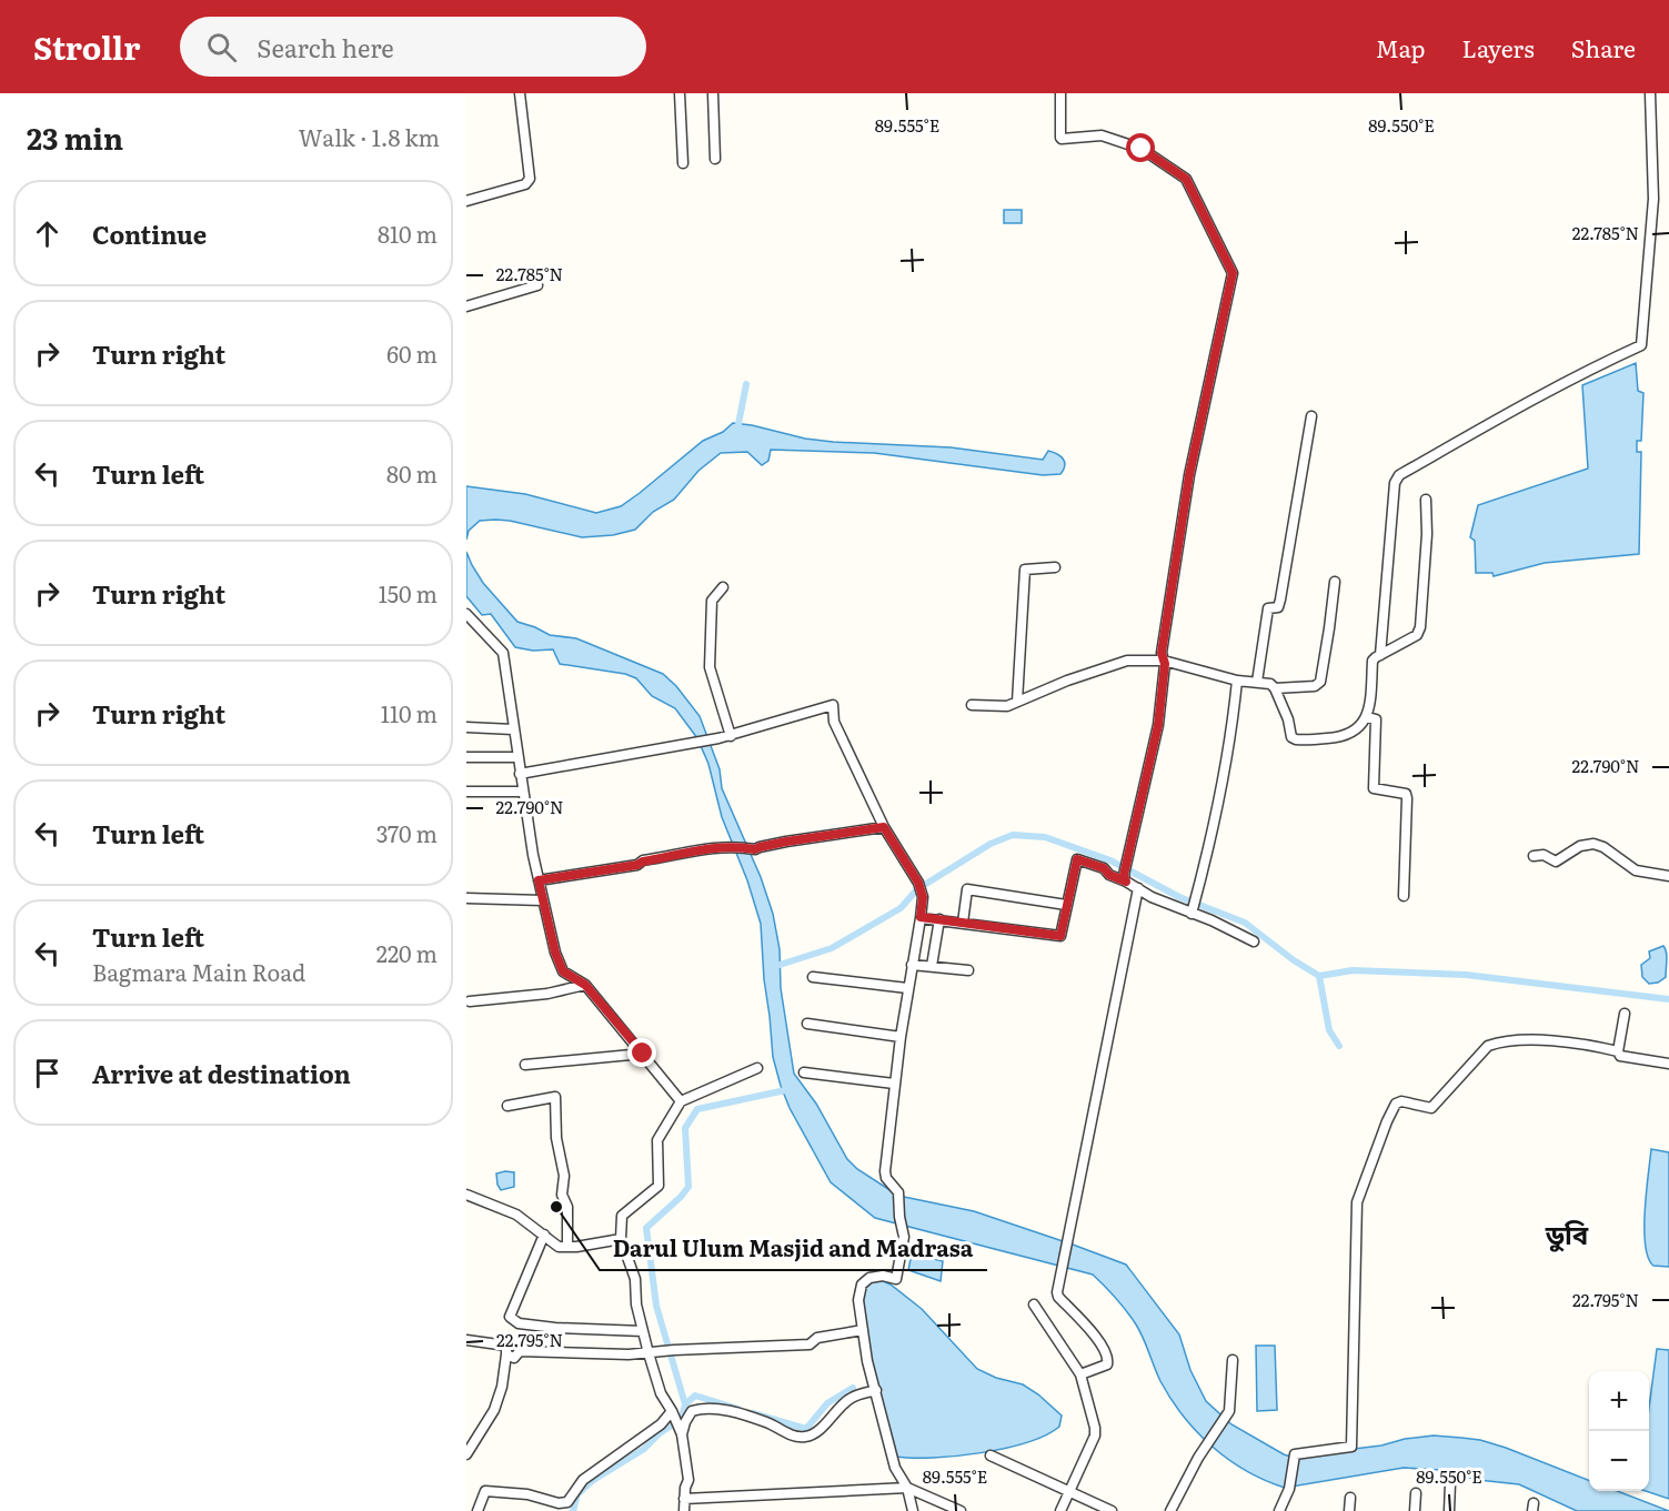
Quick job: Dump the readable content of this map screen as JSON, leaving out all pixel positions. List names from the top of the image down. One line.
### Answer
{"districts":["ডুবি"],"places":["Darul Ulum Masjid and Madrasa"],"page":{"header":"Strollr","search":"Search here","nav":["Map","Layers","Share"],"heading":["23 min","Walk · 1.8 km"],"list":[["Continue","810 m"],["Turn right","60 m"],["Turn left","80 m"],["Turn right","150 m"],["Turn right","110 m"],["Turn left","370 m"],["Turn left","Bagmara Main Road","220 m"],"Arrive at destination"],"map_buttons":["+","−"]},"coordinates":["89.555°E","89.550°E","22.785°N","22.790°N","22.795°N"]}
